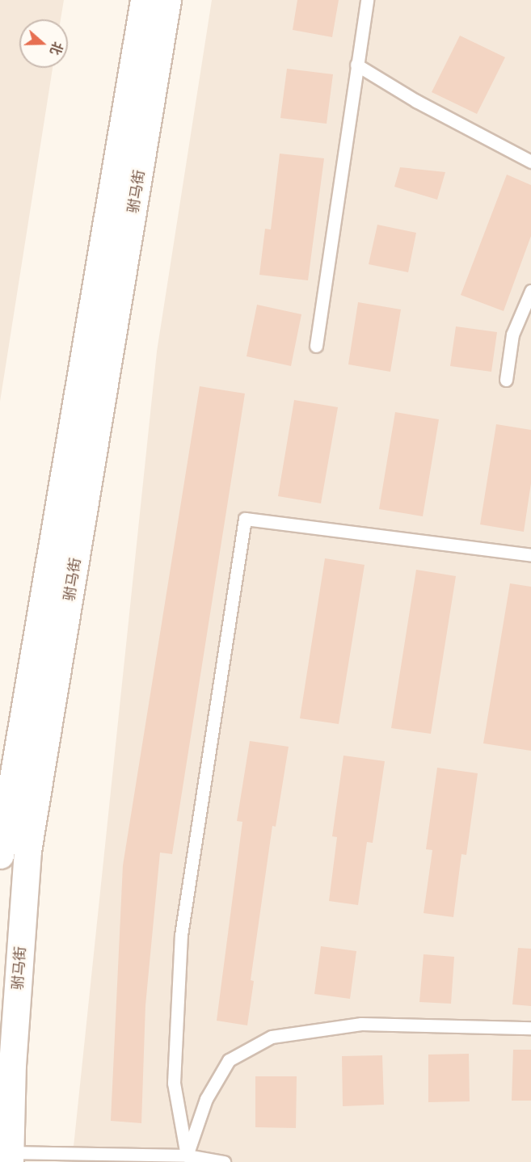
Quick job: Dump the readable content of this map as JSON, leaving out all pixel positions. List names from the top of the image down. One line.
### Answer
{"streets":{"main road":["驸马街"]},"north":"right"}
